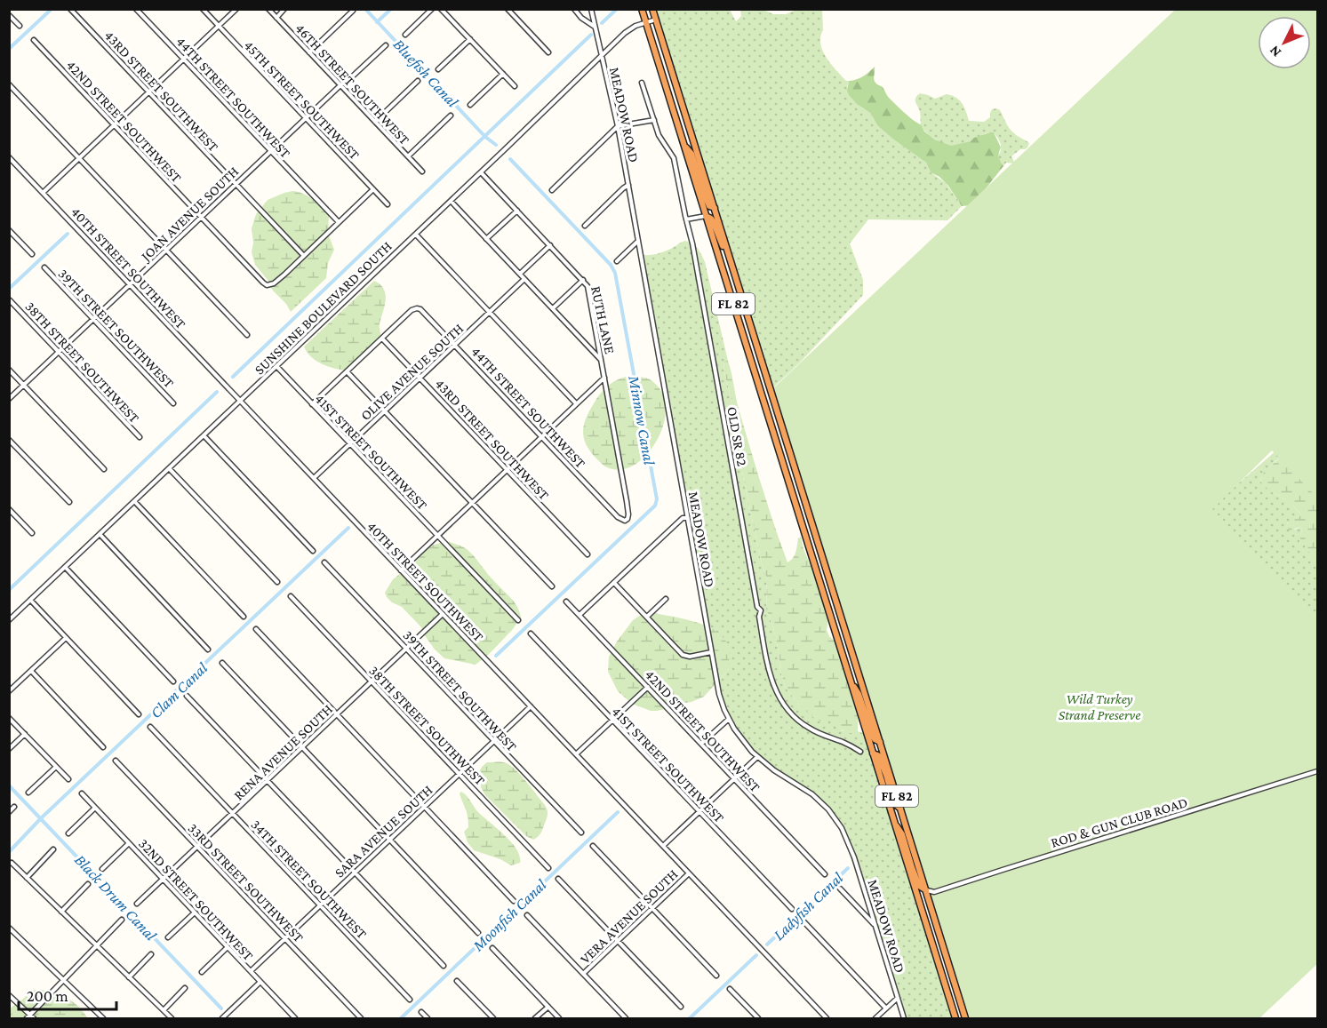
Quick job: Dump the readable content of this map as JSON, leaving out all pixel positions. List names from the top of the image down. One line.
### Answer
{"streets":{"highway":["FL 82"],"street":["46TH STREET SOUTHWEST","43RD STREET SOUTHWEST","44TH STREET SOUTHWEST","45TH STREET SOUTHWEST","MEADOW ROAD","42ND STREET SOUTHWEST","JOAN AVENUE SOUTH","40TH STREET SOUTHWEST","SUNSHINE BOULEVARD SOUTH","RUTH LANE","39TH STREET SOUTHWEST","38TH STREET SOUTHWEST","OLIVE AVENUE SOUTH","OLD SR 82","41ST STREET SOUTHWEST","RENA AVENUE SOUTH","ROD & GUN CLUB ROAD","SARA AVENUE SOUTH","34TH STREET SOUTHWEST","33RD STREET SOUTHWEST","32ND STREET SOUTHWEST","VERA AVENUE SOUTH"]},"crossings":[["46TH STREET SOUTHWEST","JOAN AVENUE SOUTH"],["43RD STREET SOUTHWEST","44TH STREET SOUTHWEST"],["43RD STREET SOUTHWEST","42ND STREET SOUTHWEST"],["43RD STREET SOUTHWEST","JOAN AVENUE SOUTH"],["43RD STREET SOUTHWEST","OLIVE AVENUE SOUTH"],["44TH STREET SOUTHWEST","JOAN AVENUE SOUTH"],["44TH STREET SOUTHWEST","RUTH LANE"],["44TH STREET SOUTHWEST","OLIVE AVENUE SOUTH"],["45TH STREET SOUTHWEST","JOAN AVENUE SOUTH"],["MEADOW ROAD","SUNSHINE BOULEVARD SOUTH"],["42ND STREET SOUTHWEST","JOAN AVENUE SOUTH"],["JOAN AVENUE SOUTH","40TH STREET SOUTHWEST"],["JOAN AVENUE SOUTH","39TH STREET SOUTHWEST"],["JOAN AVENUE SOUTH","38TH STREET SOUTHWEST"],["40TH STREET SOUTHWEST","SUNSHINE BOULEVARD SOUTH"],["40TH STREET SOUTHWEST","OLIVE AVENUE SOUTH"],["40TH STREET SOUTHWEST","RENA AVENUE SOUTH"],["40TH STREET SOUTHWEST","SARA AVENUE SOUTH"],["40TH STREET SOUTHWEST","VERA AVENUE SOUTH"],["FL 82","SUNSHINE BOULEVARD SOUTH"],["FL 82","ROD & GUN CLUB ROAD"],["SUNSHINE BOULEVARD SOUTH","41ST STREET SOUTHWEST"],["39TH STREET SOUTHWEST","RENA AVENUE SOUTH"],["39TH STREET SOUTHWEST","SARA AVENUE SOUTH"],["38TH STREET SOUTHWEST","RENA AVENUE SOUTH"],["38TH STREET SOUTHWEST","SARA AVENUE SOUTH"],["OLIVE AVENUE SOUTH","41ST STREET SOUTHWEST"],["RENA AVENUE SOUTH","34TH STREET SOUTHWEST"],["RENA AVENUE SOUTH","33RD STREET SOUTHWEST"],["RENA AVENUE SOUTH","32ND STREET SOUTHWEST"],["SARA AVENUE SOUTH","34TH STREET SOUTHWEST"],["SARA AVENUE SOUTH","33RD STREET SOUTHWEST"],["SARA AVENUE SOUTH","32ND STREET SOUTHWEST"]],"water":["Bluefish Canal","Minnow Canal","Clam Canal","Black Drum Canal","Ladyfish Canal","Moonfish Canal"],"parks":["Wild Turkey Strand Preserve"],"scale_bar":"200 m","north":"bottom left"}
